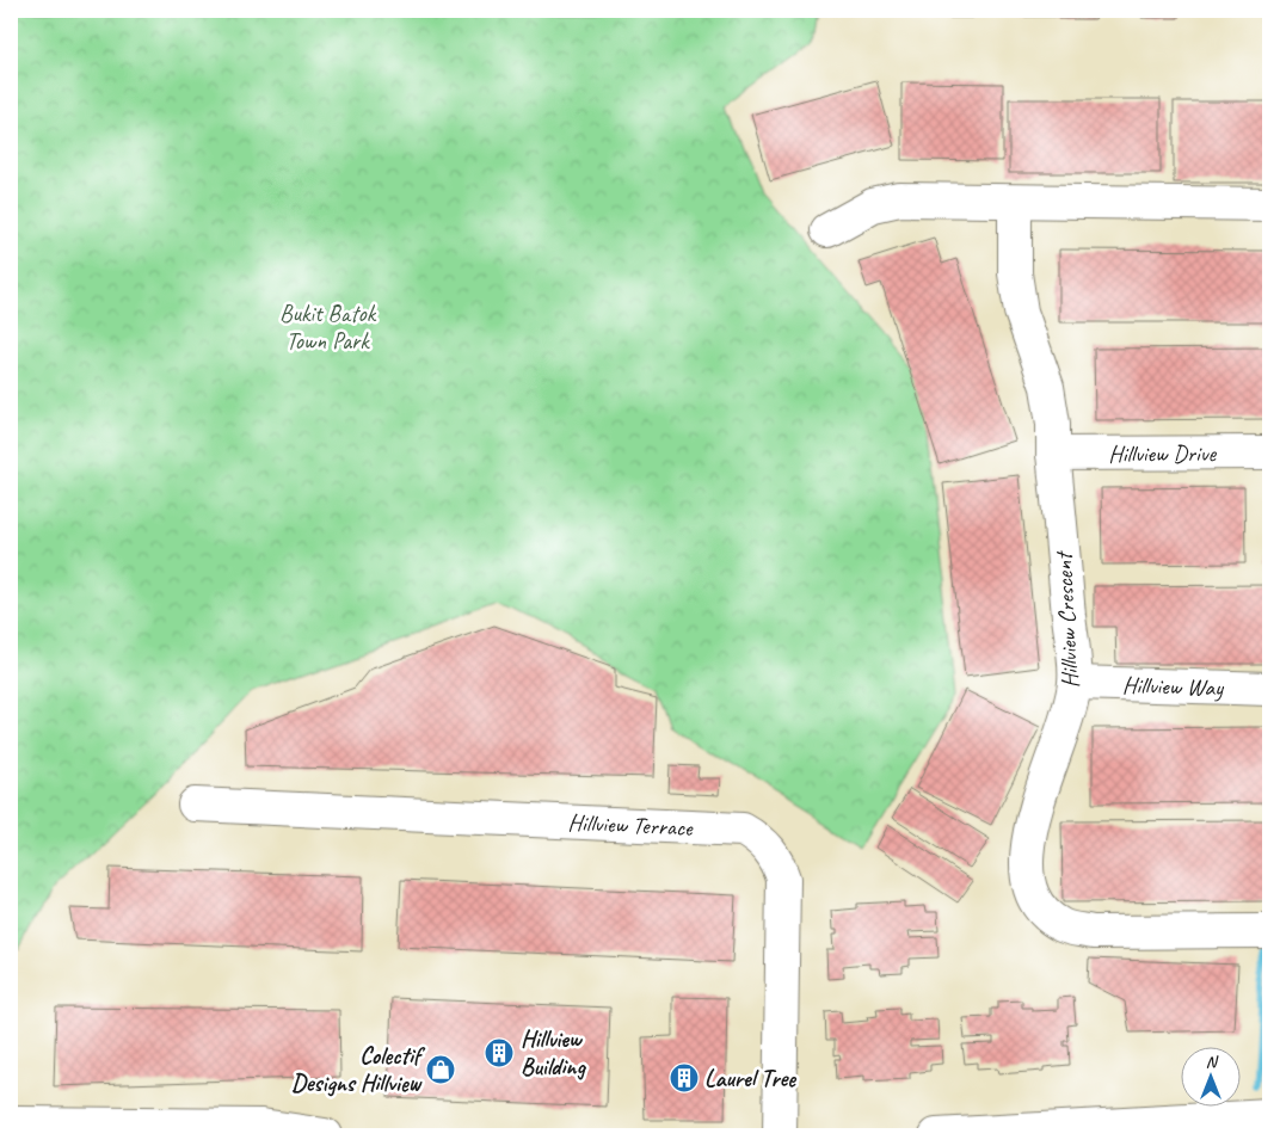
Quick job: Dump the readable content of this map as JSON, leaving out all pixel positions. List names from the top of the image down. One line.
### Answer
{"streets":{"street":["Hillview Drive","Hillview Crescent","Hillview Way","Hillview Terrace"]},"crossings":[["Hillview Drive","Hillview Crescent"],["Hillview Crescent","Hillview Way"]],"parks":["Bukit Batok Town Park"],"places":{"building":["Hillview Building","Laurel Tree"],"shop":["Colectif Designs Hillview"]},"north":"top"}
